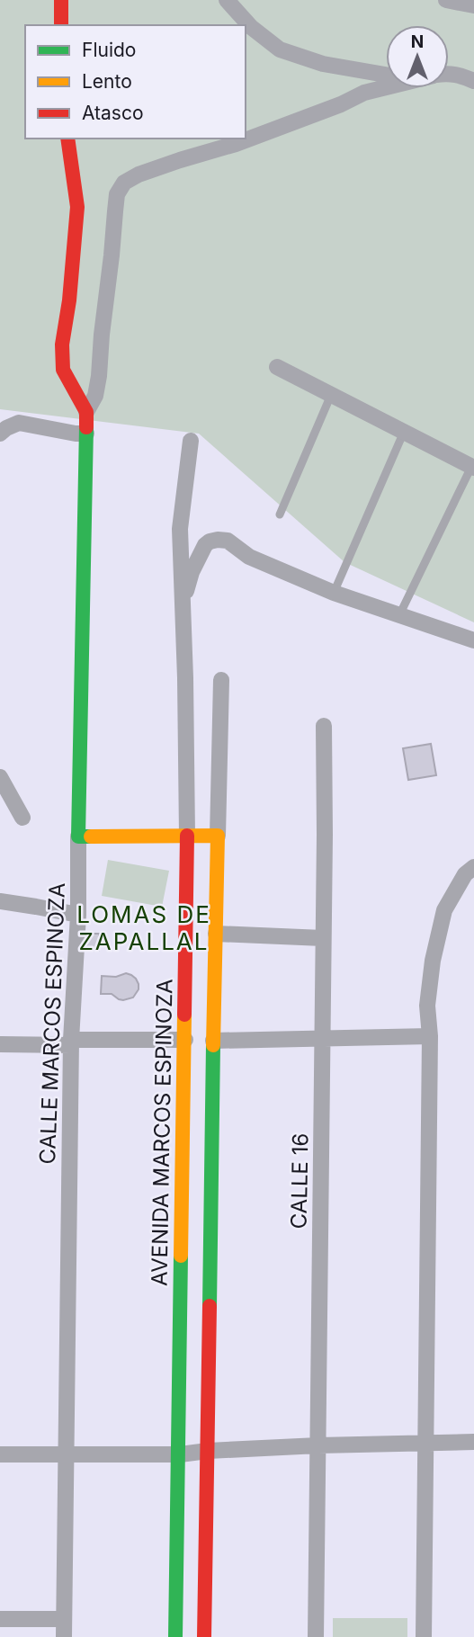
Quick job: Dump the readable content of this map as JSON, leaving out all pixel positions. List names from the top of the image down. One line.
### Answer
{"streets":{"street":["CALLE MARCOS ESPINOZA","AVENIDA MARCOS ESPINOZA","CALLE 16"]},"districts":["LOMAS DE ZAPALLAL"],"legend":["Fluido","Lento","Atasco"],"north":"top"}
